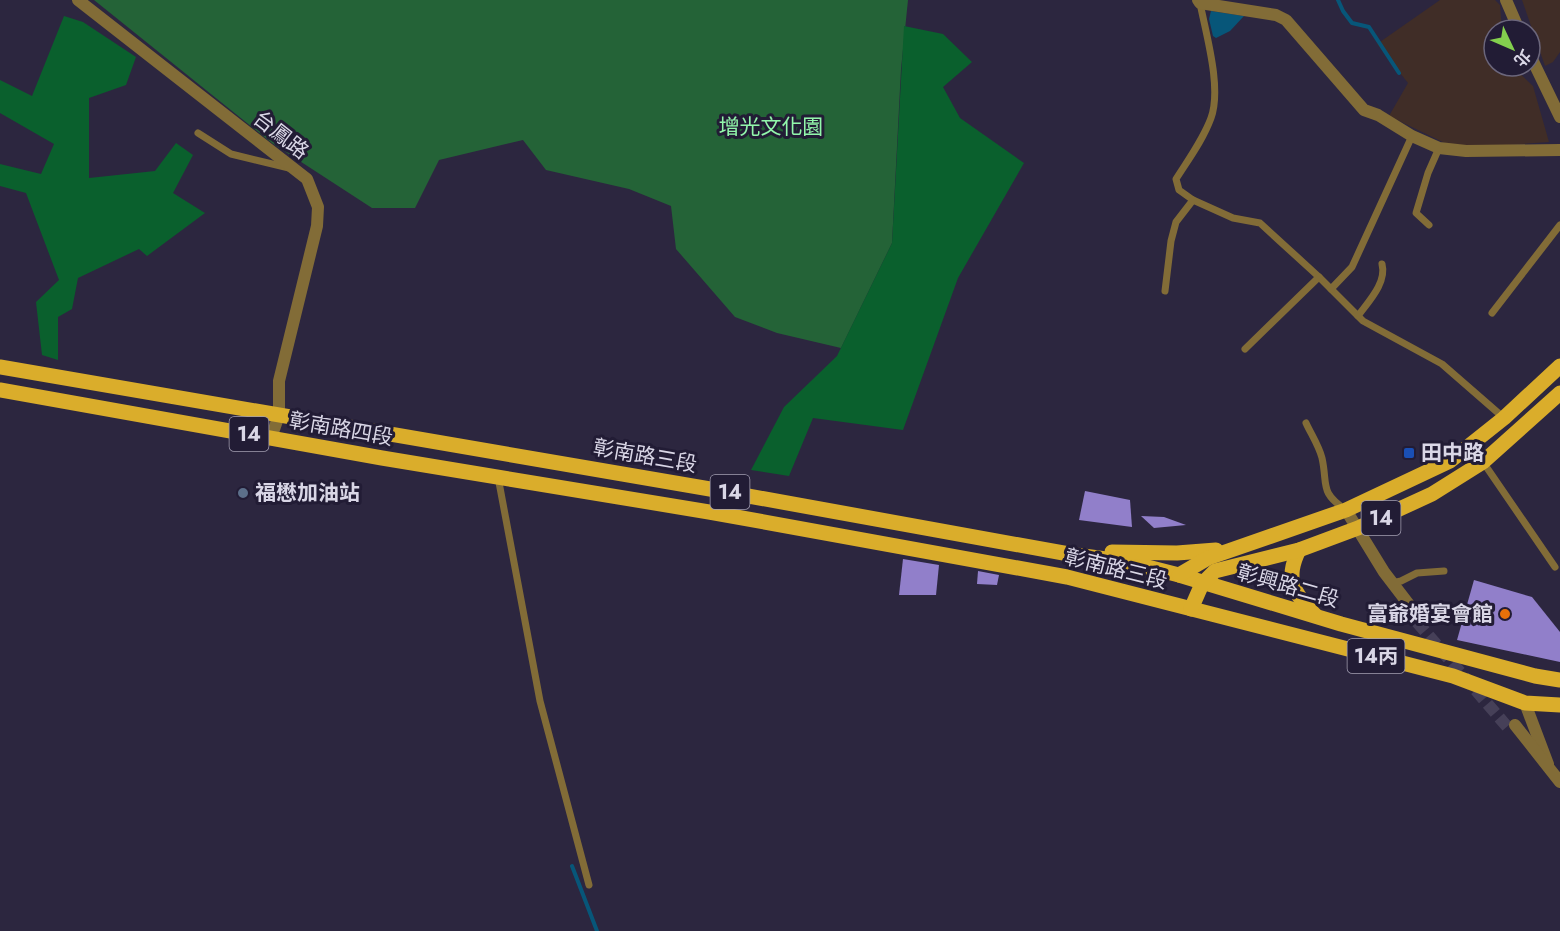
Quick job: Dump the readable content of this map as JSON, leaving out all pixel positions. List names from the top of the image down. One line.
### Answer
{"streets":{"main road":["彰南路四段","14","彰南路三段","彰興路二段","14丙"],"street":["台鳳路"]},"crossings":[["台鳳路","彰南路四段"],["台鳳路","彰南路三段"],["彰南路四段","彰南路三段"],["14","彰南路三段"],["14","彰興路二段"],["彰南路三段","彰興路二段"],["彰南路三段","14丙"]],"parks":["增光文化園"],"places":{"transit":["田中路"],"other":["福懋加油站","富爺婚宴會館"]},"north":"bottom right"}
